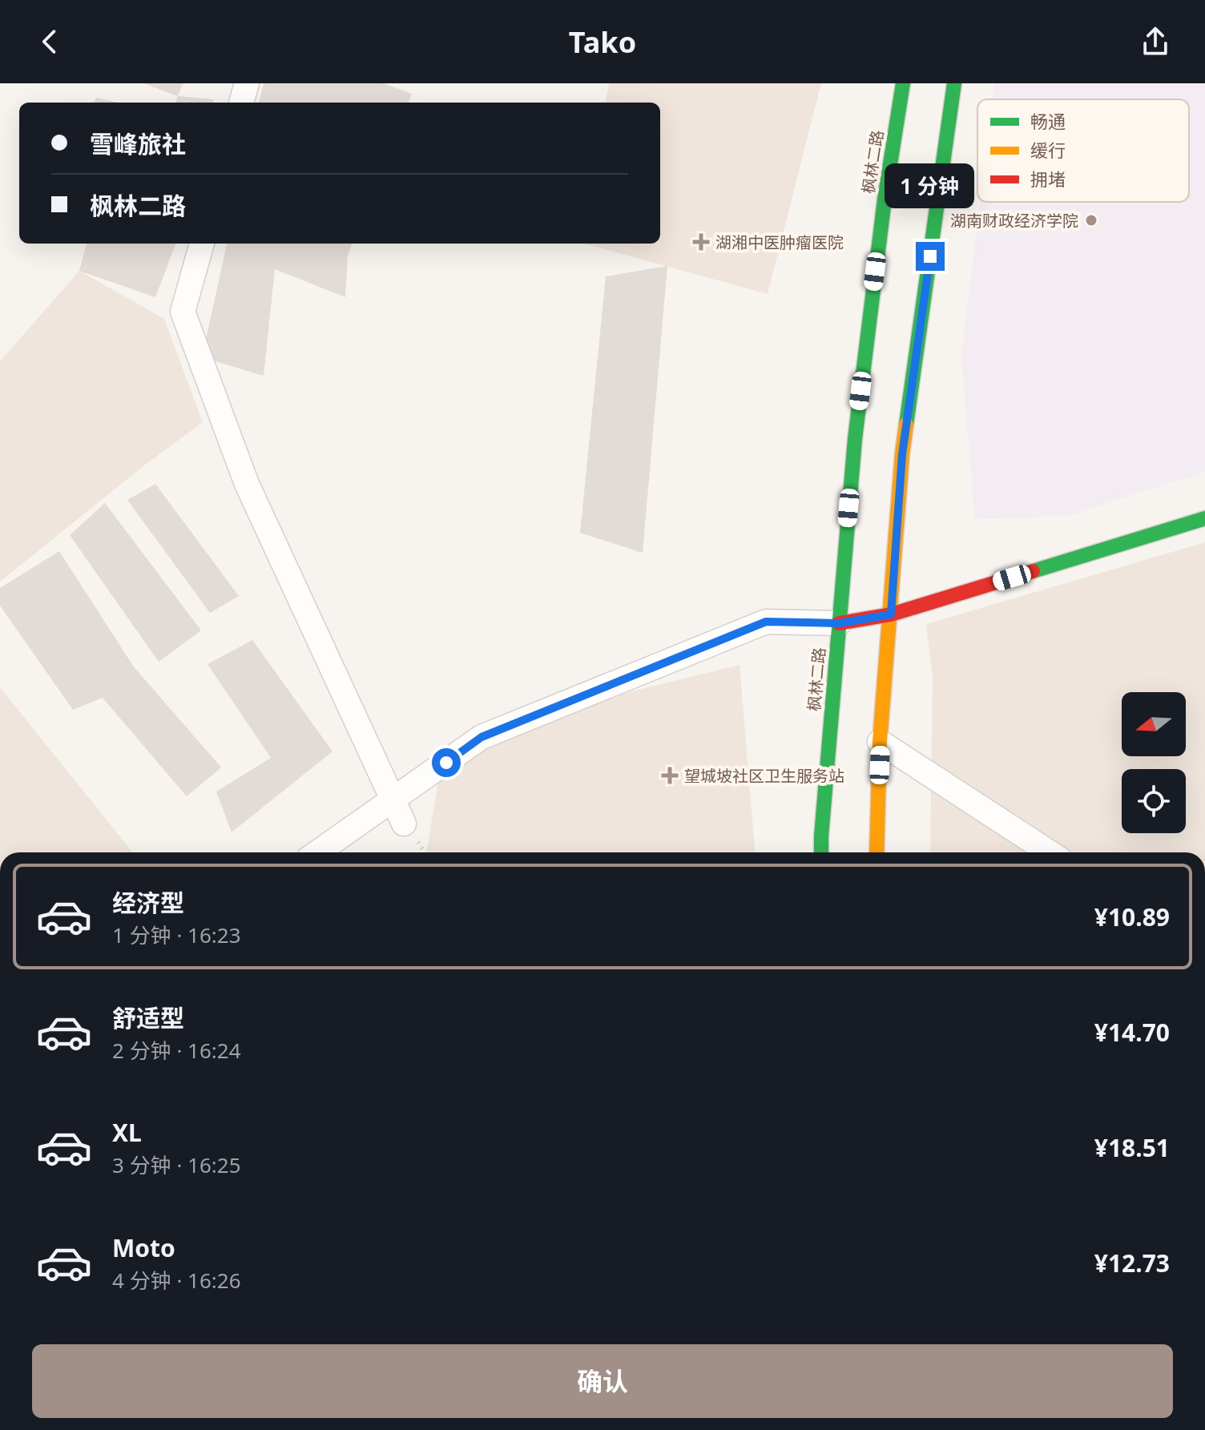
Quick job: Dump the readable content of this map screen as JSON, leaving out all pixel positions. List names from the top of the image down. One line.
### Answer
{"streets":{"main road":["枫林二路"]},"places":{"other":["湖南财政经济学院"],"health":["湖湘中医肿瘤医院","望城坡社区卫生服务站"]},"legend":["畅通","缓行","拥堵"],"north":"left","page":{"header":"Tako","banner":["雪峰旅社","枫林二路"],"bubble":"1 分钟","list":[{"name":"经济型","note":"1 分钟 · 16:23","value":"¥10.89"},{"name":"舒适型","note":"2 分钟 · 16:24","value":"¥14.70"},{"name":"XL","note":"3 分钟 · 16:25","value":"¥18.51"},{"name":"Moto","note":"4 分钟 · 16:26","value":"¥12.73"}],"buttons":"确认"}}
